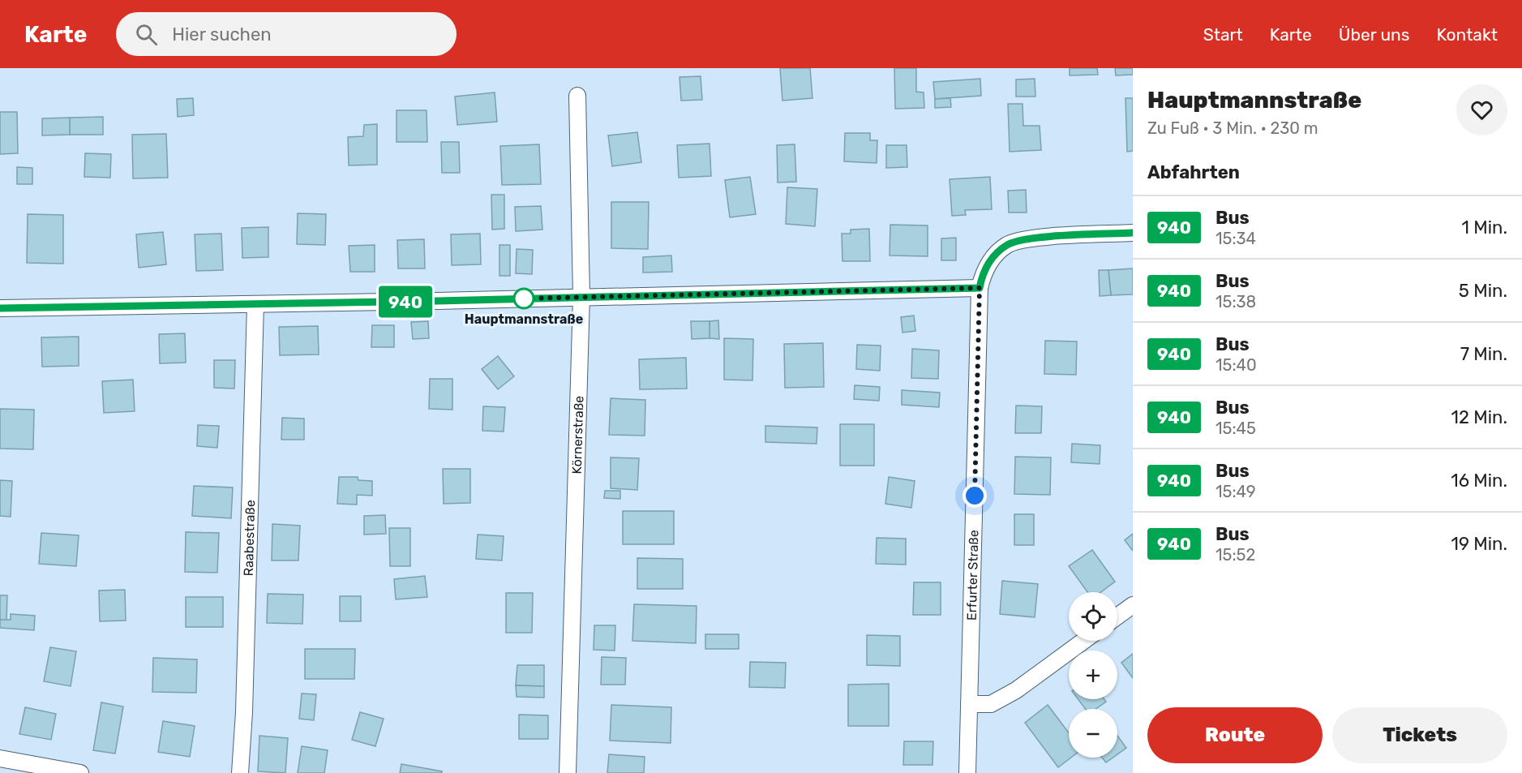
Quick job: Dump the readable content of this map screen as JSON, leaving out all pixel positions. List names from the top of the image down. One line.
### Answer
{"streets":{"street":["Körnerstraße","Raabestraße","Erfurter Straße"]},"places":["Hauptmannstraße"],"lines":["bus line 940"],"page":{"header":"Karte","search":"Hier suchen","nav":["Start","Karte","Über uns","Kontakt"],"on_map":"940","heading":[["Hauptmannstraße","Zu Fuß · 3 Min. · 230 m"],"Abfahrten"],"list":[{"mark":"940","name":"Bus","note":"15:34","value":"1 Min."},{"mark":"940","name":"Bus","note":"15:38","value":"5 Min."},{"mark":"940","name":"Bus","note":"15:40","value":"7 Min."},{"mark":"940","name":"Bus","note":"15:45","value":"12 Min."},{"mark":"940","name":"Bus","note":"15:49","value":"16 Min."},{"mark":"940","name":"Bus","note":"15:52","value":"19 Min."}],"map_buttons":["+","−"],"buttons":["Route","Tickets"]}}
